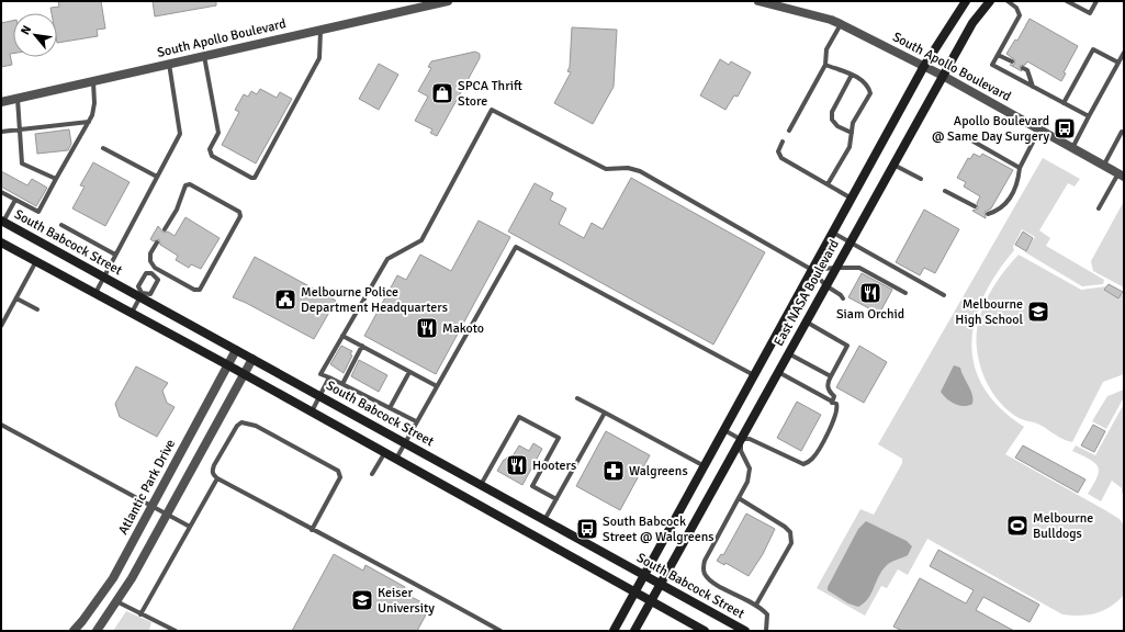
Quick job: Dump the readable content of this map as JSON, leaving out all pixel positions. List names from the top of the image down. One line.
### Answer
{"streets":{"main road":["South Babcock Street","East NASA Boulevard"],"street":["South Apollo Boulevard","Atlantic Park Drive"]},"crossings":[["South Apollo Boulevard","East NASA Boulevard"],["South Babcock Street","East NASA Boulevard"],["South Babcock Street","Atlantic Park Drive"]],"places":{"shop":["SPCA Thrift Store"],"bus stop":["Apollo Boulevard @ Same Day Surgery","South Babcock Street @ Walgreens"],"restaurant":["Siam Orchid","Makoto","Hooters"],"public building":["Melbourne Police Department Headquarters"],"school or university":["Melbourne High School","Keiser University"],"pharmacy":["Walgreens"],"sports":["Melbourne Bulldogs"]},"north":"top left"}
